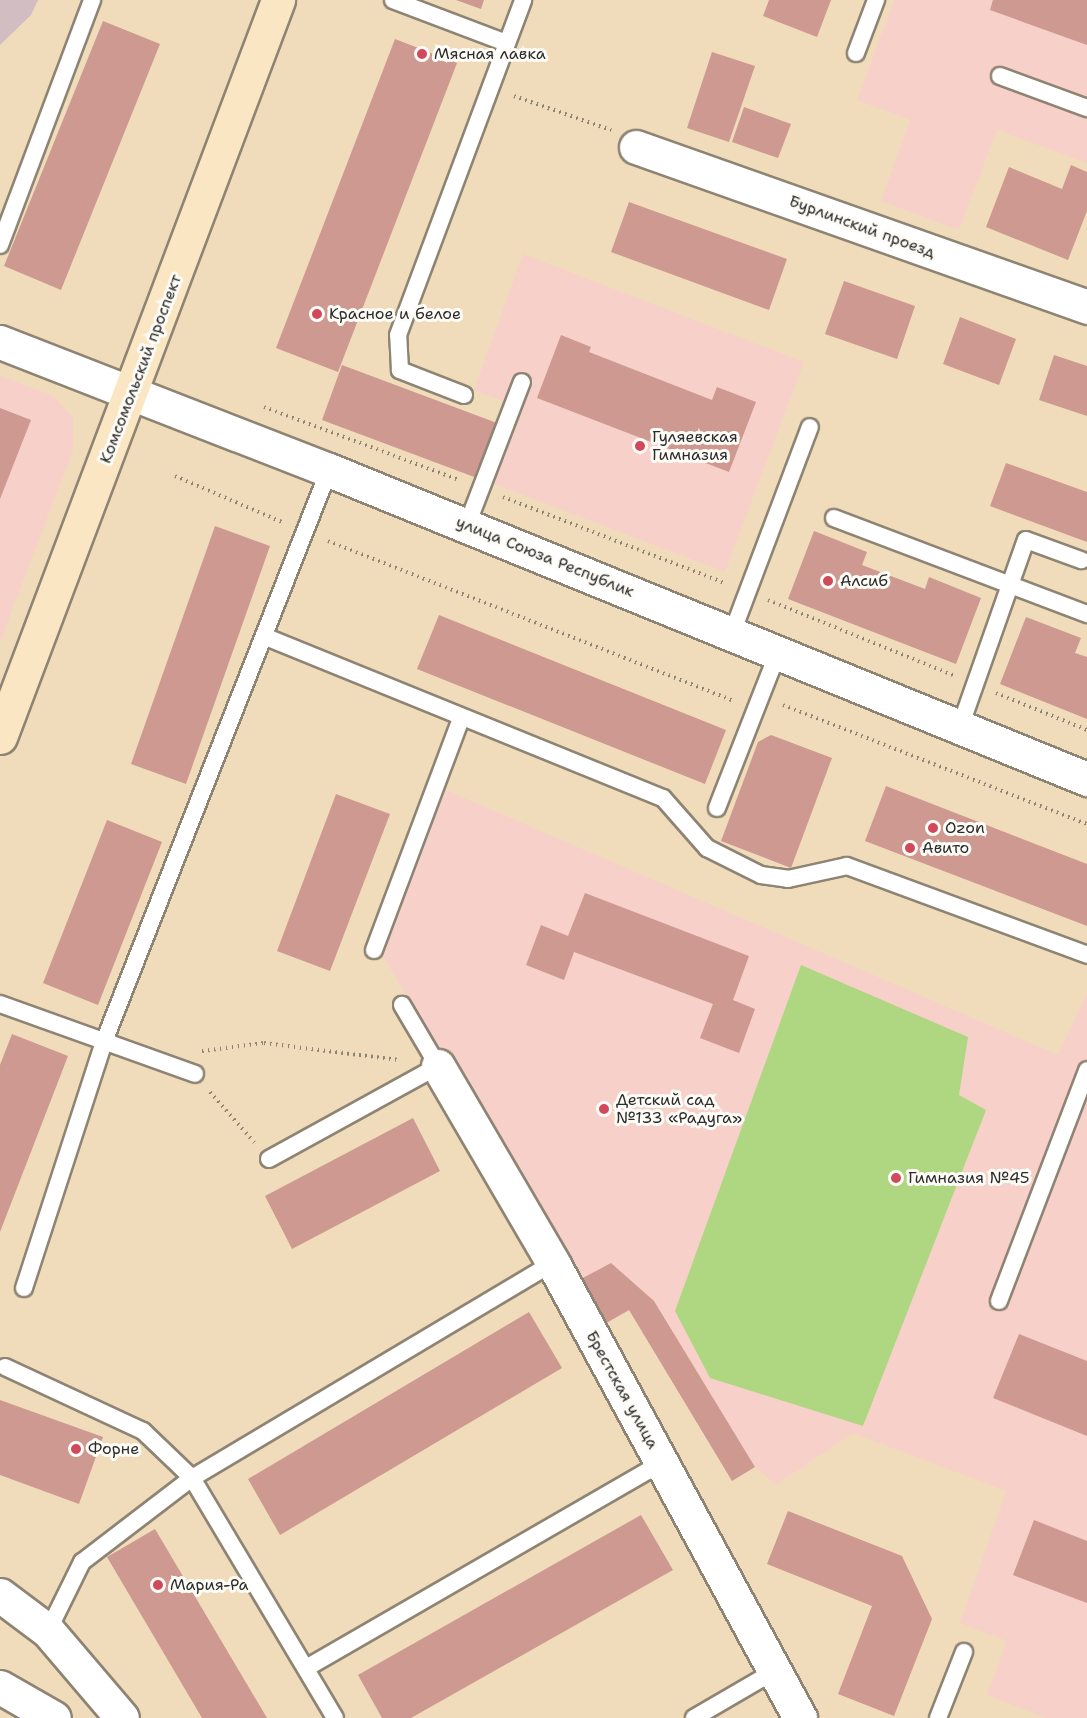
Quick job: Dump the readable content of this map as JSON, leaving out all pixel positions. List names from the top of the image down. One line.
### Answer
{"streets":{"main road":["Комсомольский проспект"],"street":["Бурлинский проезд","улица Союза Республик","Брестская улица"]},"crossings":[["Комсомольский проспект","улица Союза Республик"]],"places":["Мясная лавка","Красное и белое","Гуляевская Гимназия","Алсиб","Ozon","Авито","Детский сад №133 «Радуга»","Гимназия №45","Форне","Мария-Ра"]}
